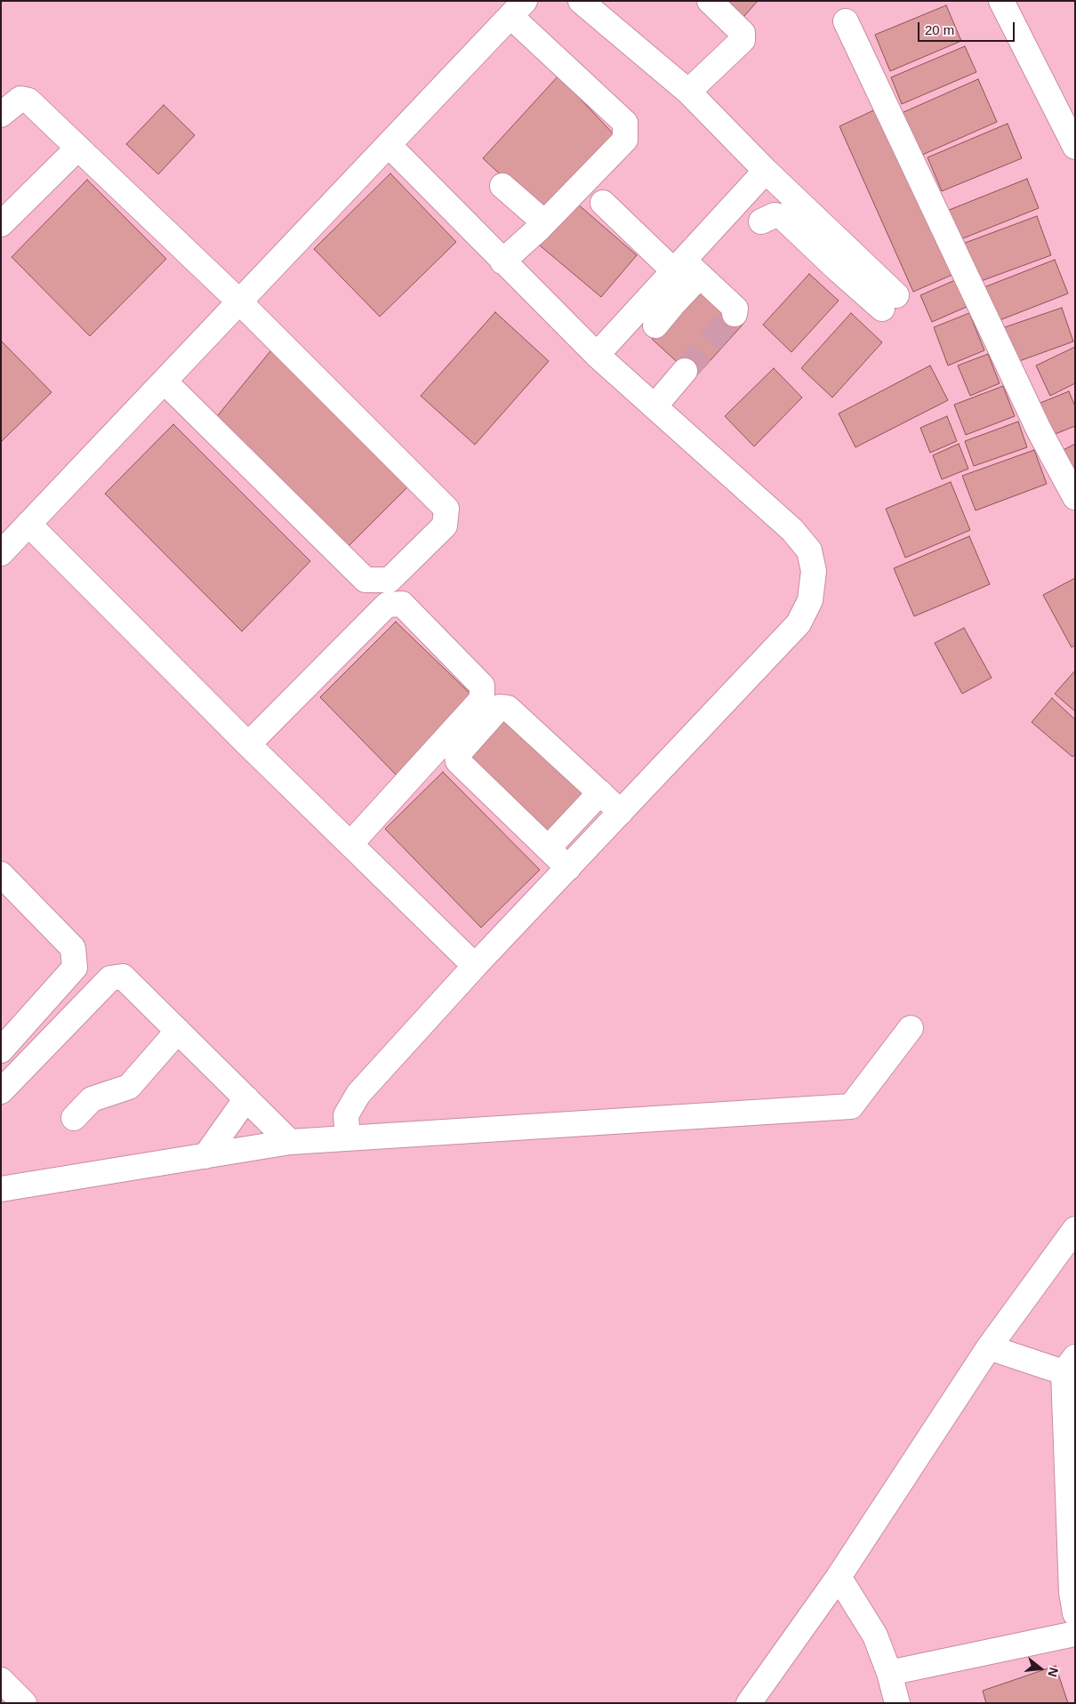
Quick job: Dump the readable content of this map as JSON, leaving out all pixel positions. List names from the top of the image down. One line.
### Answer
{"scale_bar":"20 m","north":"right"}
